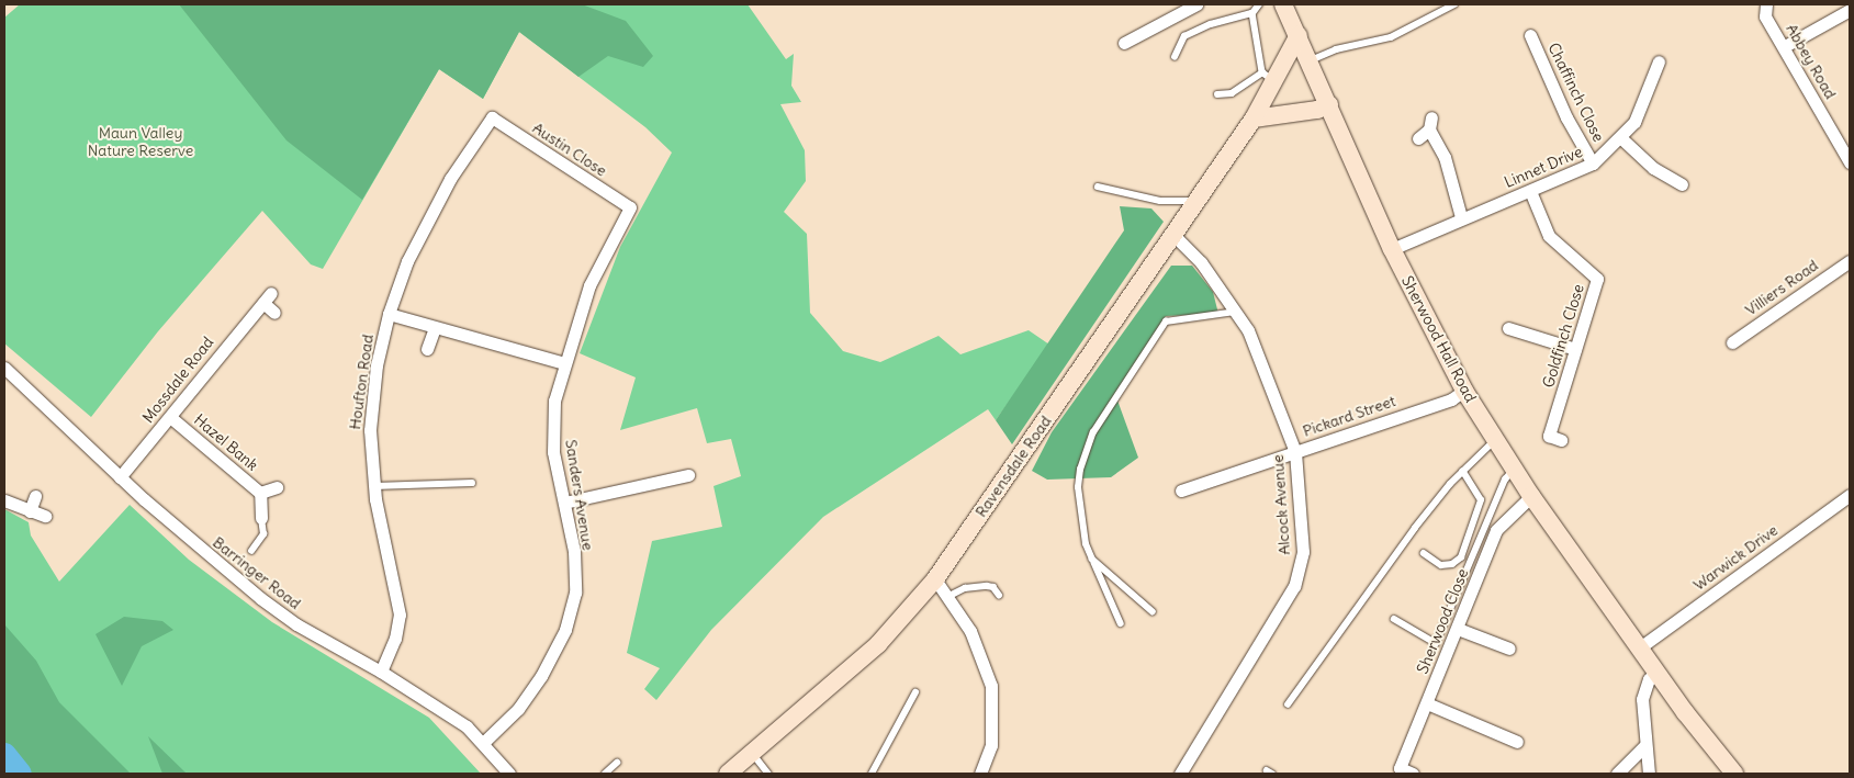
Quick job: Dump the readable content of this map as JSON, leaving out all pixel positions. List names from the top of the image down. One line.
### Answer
{"streets":{"main road":["Sherwood Hall Road","Ravensdale Road"],"street":["Abbey Road","Chaffinch Close","Austin Close","Linnet Drive","Villiers Road","Goldfinch Close","Mossdale Road","Houfton Road","Pickard Street","Hazel Bank","Sanders Avenue","Alcock Avenue","Warwick Drive","Barringer Road","Sherwood Close"]},"crossings":[["Chaffinch Close","Linnet Drive"],["Austin Close","Houfton Road"],["Austin Close","Sanders Avenue"],["Linnet Drive","Goldfinch Close"],["Linnet Drive","Sherwood Hall Road"],["Sherwood Hall Road","Pickard Street"],["Sherwood Hall Road","Ravensdale Road"],["Sherwood Hall Road","Warwick Drive"],["Sherwood Hall Road","Sherwood Close"],["Mossdale Road","Hazel Bank"],["Mossdale Road","Barringer Road"],["Houfton Road","Barringer Road"],["Pickard Street","Alcock Avenue"],["Ravensdale Road","Alcock Avenue"],["Sanders Avenue","Barringer Road"]],"parks":["Maun Valley Nature Reserve"]}
